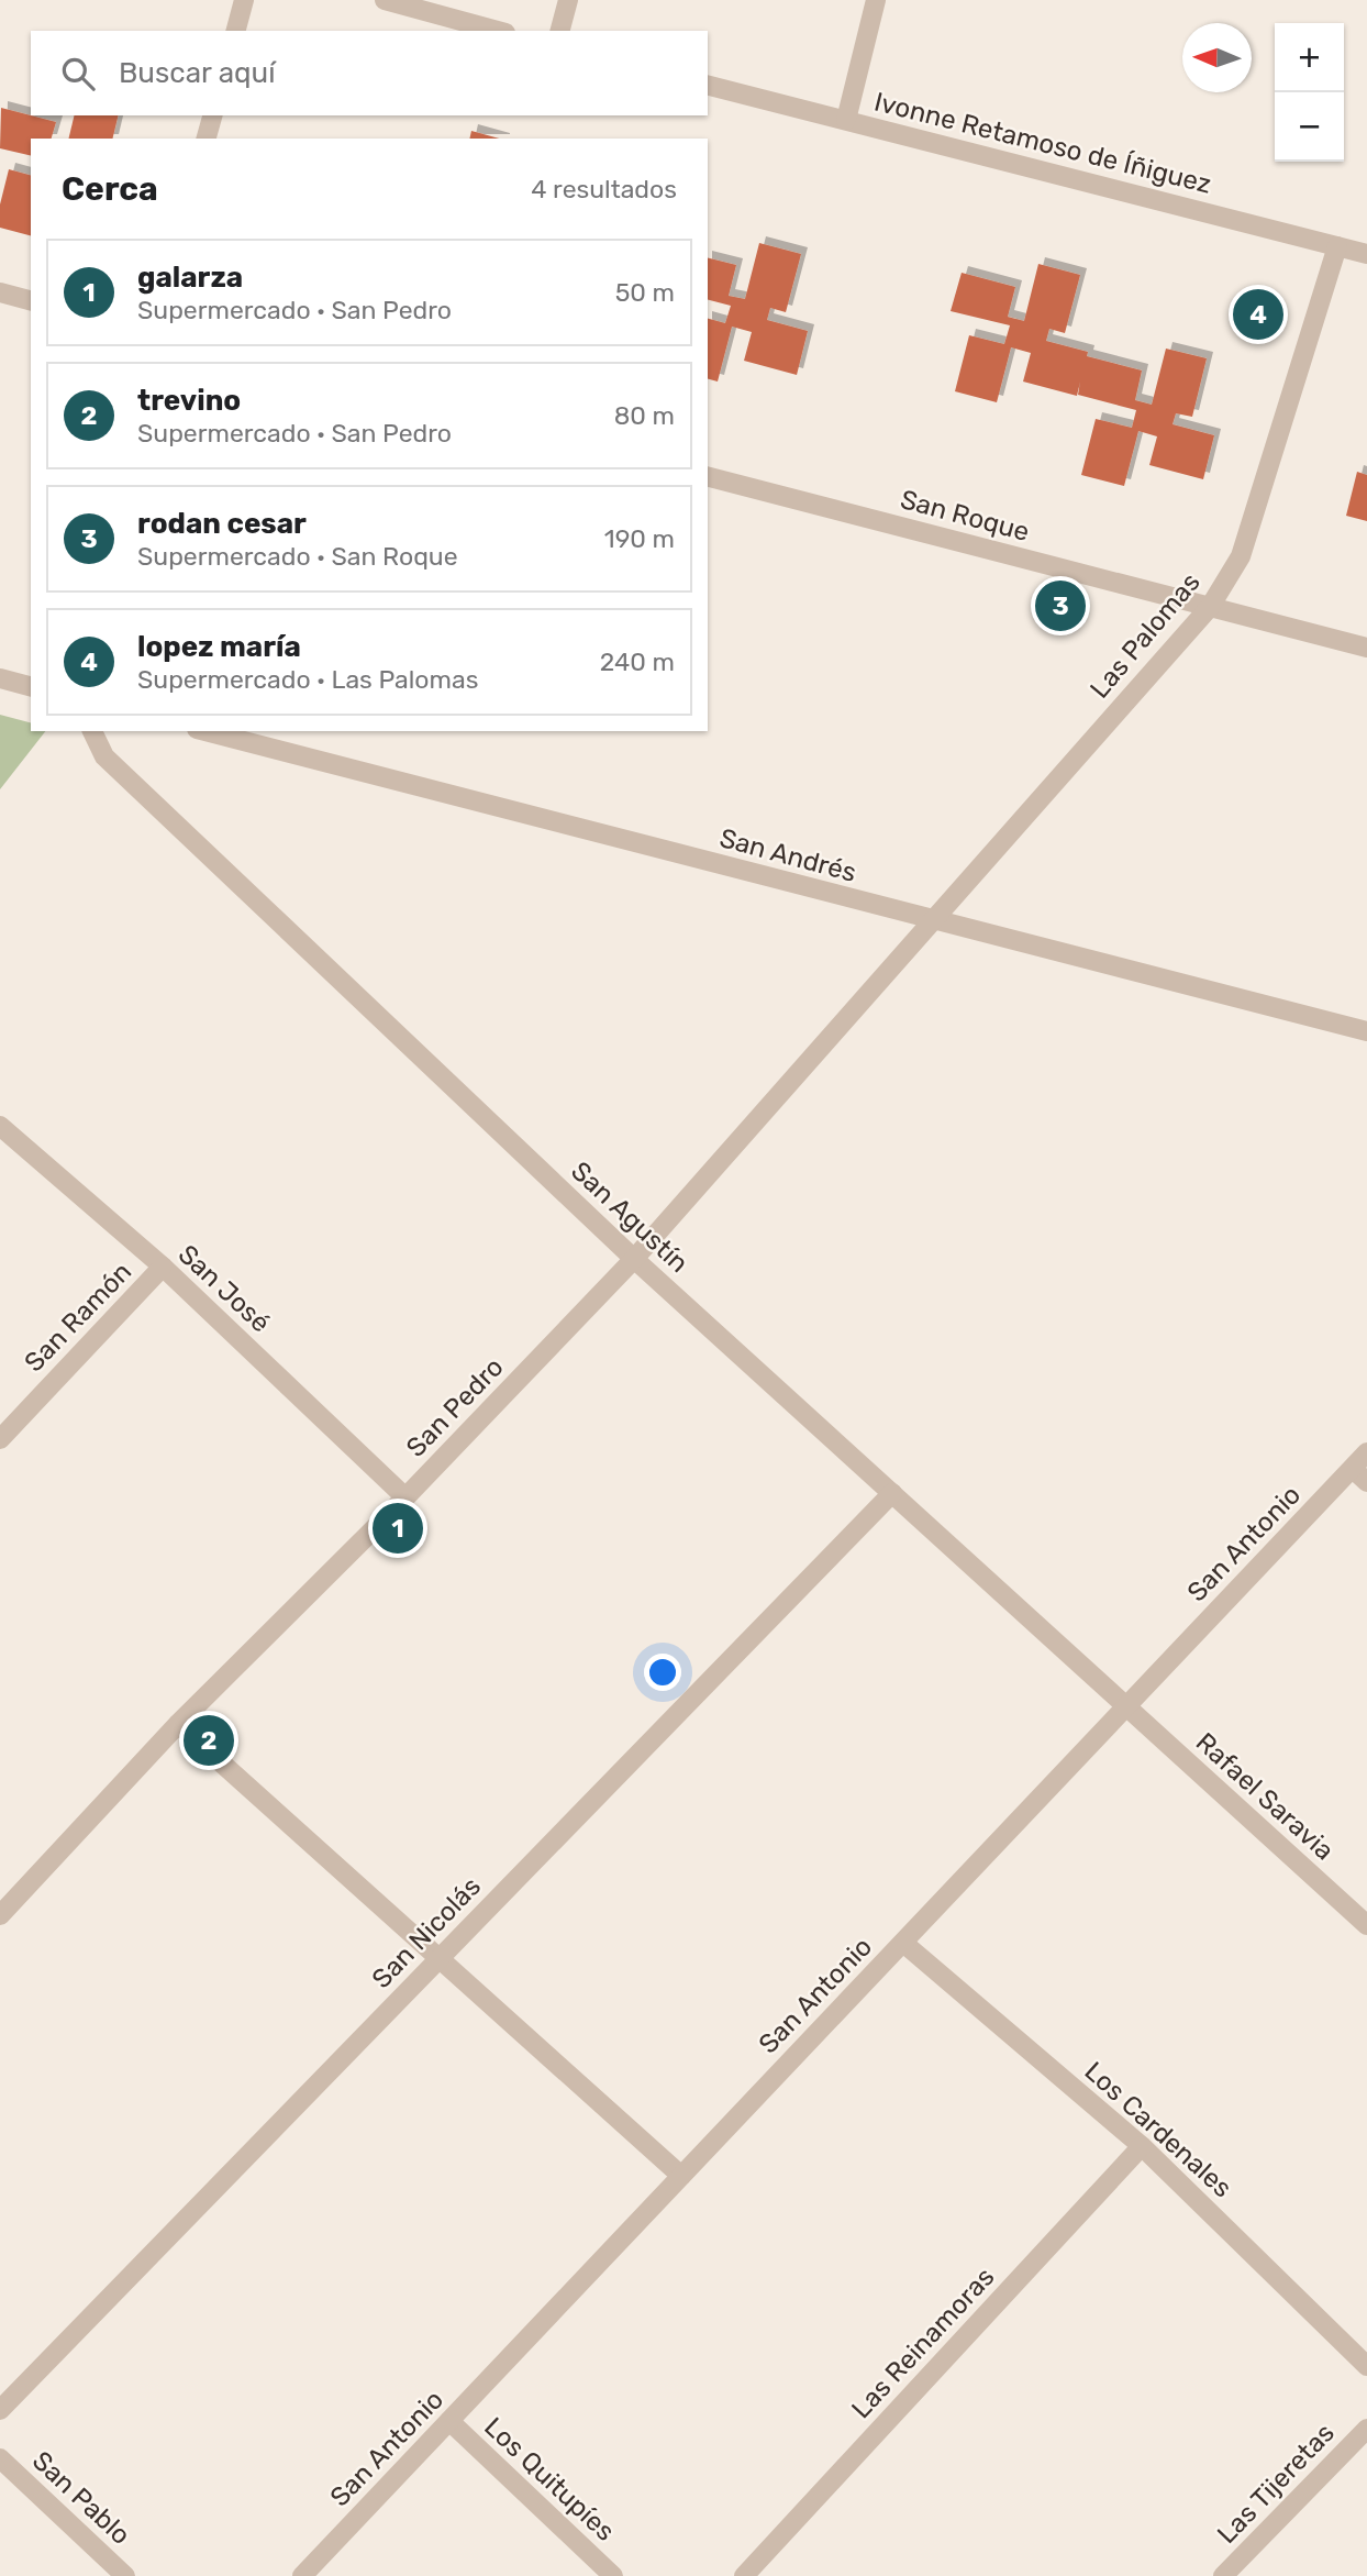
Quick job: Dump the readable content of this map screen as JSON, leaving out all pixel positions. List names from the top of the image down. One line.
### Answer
{"streets":{"street":["Ivonne Retamoso de Íñiguez","San Roque","Las Palomas","San Andrés","San Agustín","San José","San Ramón","San Pedro","San Antonio","Rafael Saravia","San Nicolás","Los Cardenales","Las Reinamoras","Los Quitupíes","Las Tijeretas","San Pablo"]},"crossings":[["Ivonne Retamoso de Íñiguez","Las Palomas"],["San Roque","Las Palomas"],["Las Palomas","San Andrés"],["Las Palomas","San Pedro"],["San Andrés","San Pedro"],["San Agustín","San Pedro"],["San Agustín","San Antonio"],["San Agustín","Rafael Saravia"],["San Agustín","San Nicolás"],["San José","San Ramón"],["San José","San Pedro"],["San Antonio","Rafael Saravia"],["San Antonio","Los Cardenales"],["San Antonio","Los Quitupíes"],["Los Cardenales","Las Reinamoras"]],"north":"left","page":{"map_buttons":["+","−"],"search":"Buscar aquí","heading":["Cerca","4 resultados"],"list":[{"mark":"1","name":"galarza","note":"Supermercado · San Pedro","value":"50 m"},{"mark":"2","name":"trevino","note":"Supermercado · San Pedro","value":"80 m"},{"mark":"3","name":"rodan cesar","note":"Supermercado · San Roque","value":"190 m"},{"mark":"4","name":"lopez maría","note":"Supermercado · Las Palomas","value":"240 m"}],"pins":["4","3","1","2"]}}
